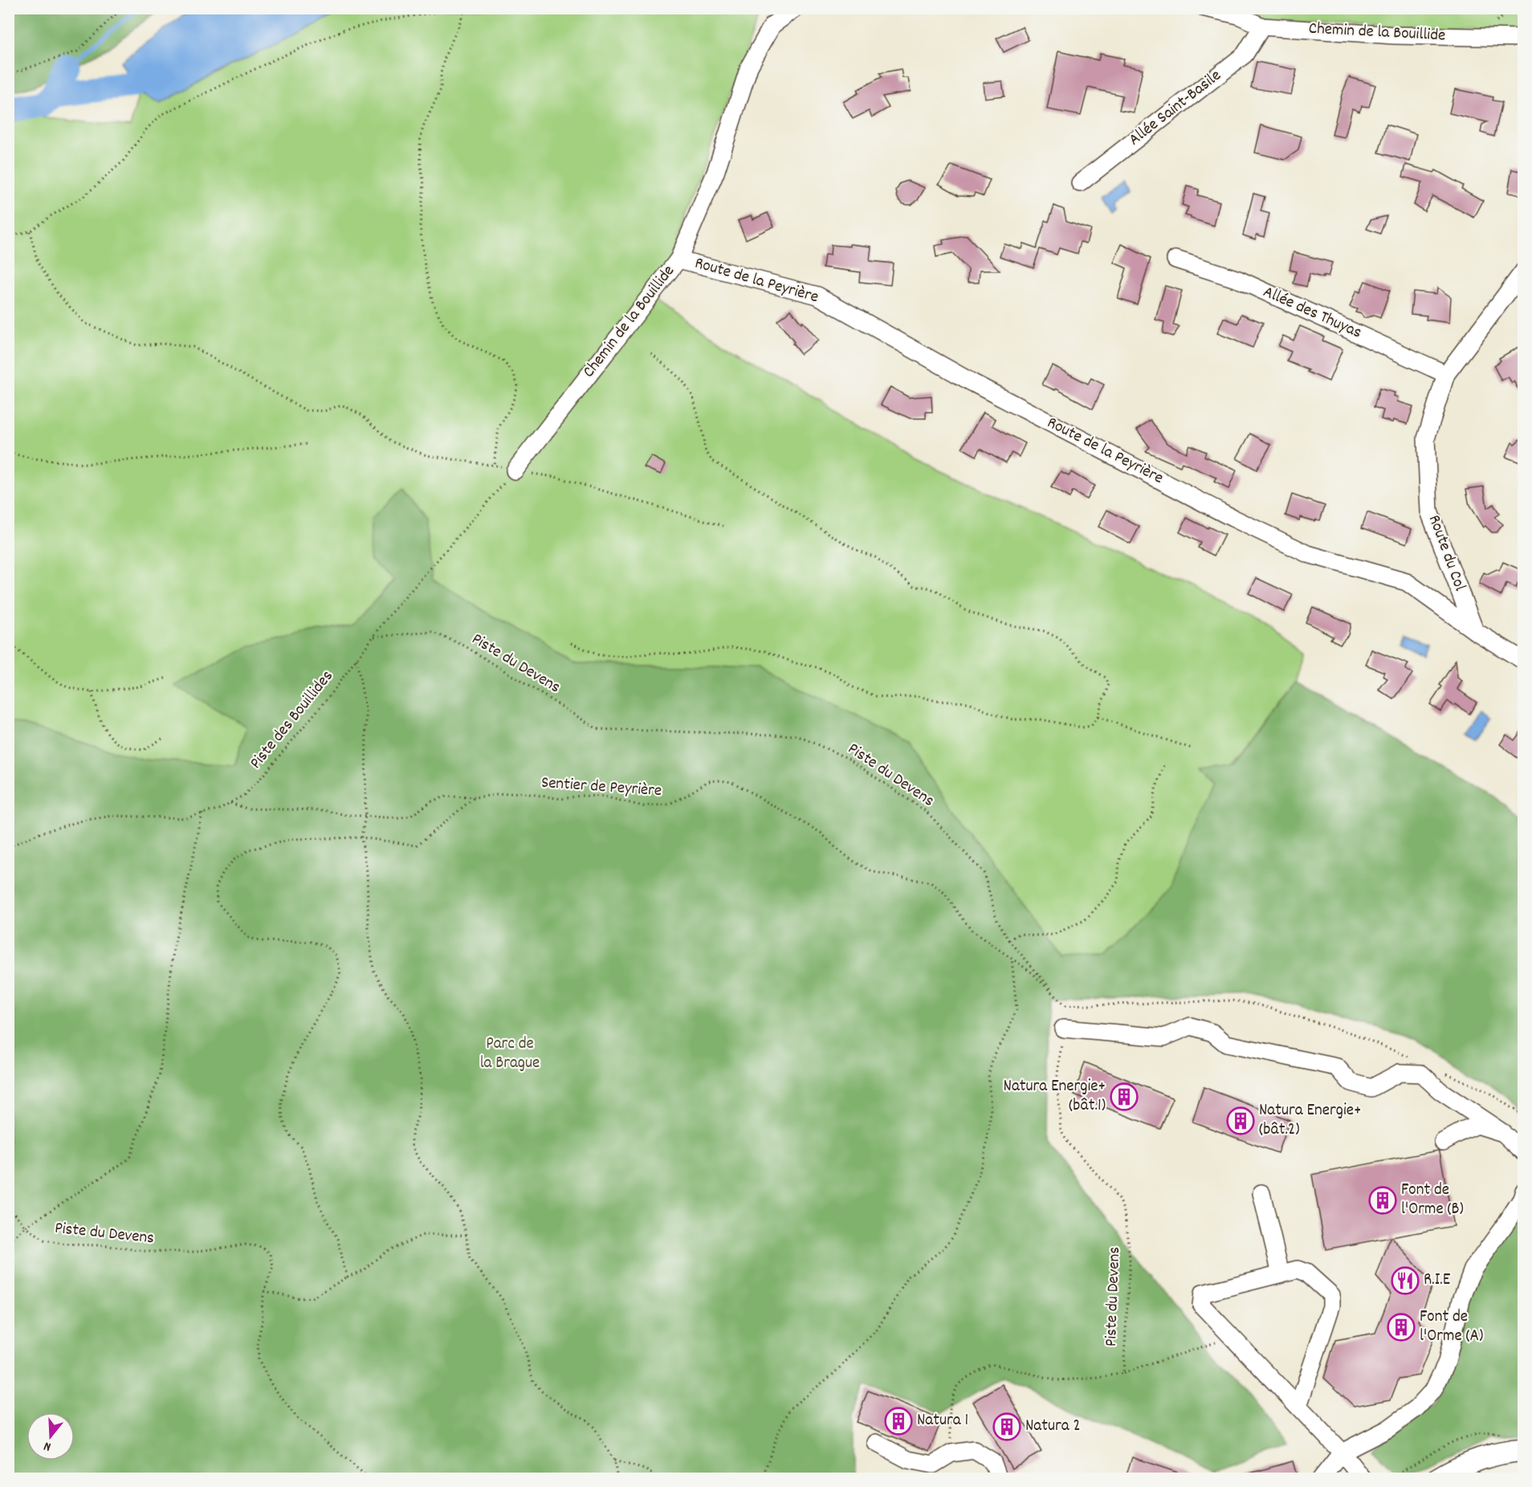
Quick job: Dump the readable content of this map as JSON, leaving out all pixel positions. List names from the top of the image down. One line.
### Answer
{"streets":{"street":["Chemin de la Bouillide","Allée Saint-Basile","Route de la Peyrière","Allée des Thuyas","Route du Col"],"path":["Piste du Devens","Piste des Bouillides","Sentier de Peyrière"]},"crossings":[["Chemin de la Bouillide","Allée Saint-Basile"],["Chemin de la Bouillide","Route de la Peyrière"],["Chemin de la Bouillide","Piste des Bouillides"],["Route de la Peyrière","Route du Col"],["Allée des Thuyas","Route du Col"],["Piste du Devens","Piste des Bouillides"],["Piste du Devens","Sentier de Peyrière"],["Piste des Bouillides","Sentier de Peyrière"]],"parks":["Parc de la Brague"],"places":{"building":["Natura Energie+ (bât.1)","Natura Energie+ (bât.2)","Font de l'Orme (B)","Font de l'Orme (A)","Natura 1","Natura 2"],"restaurant":["R.I.E"]},"north":"bottom"}
